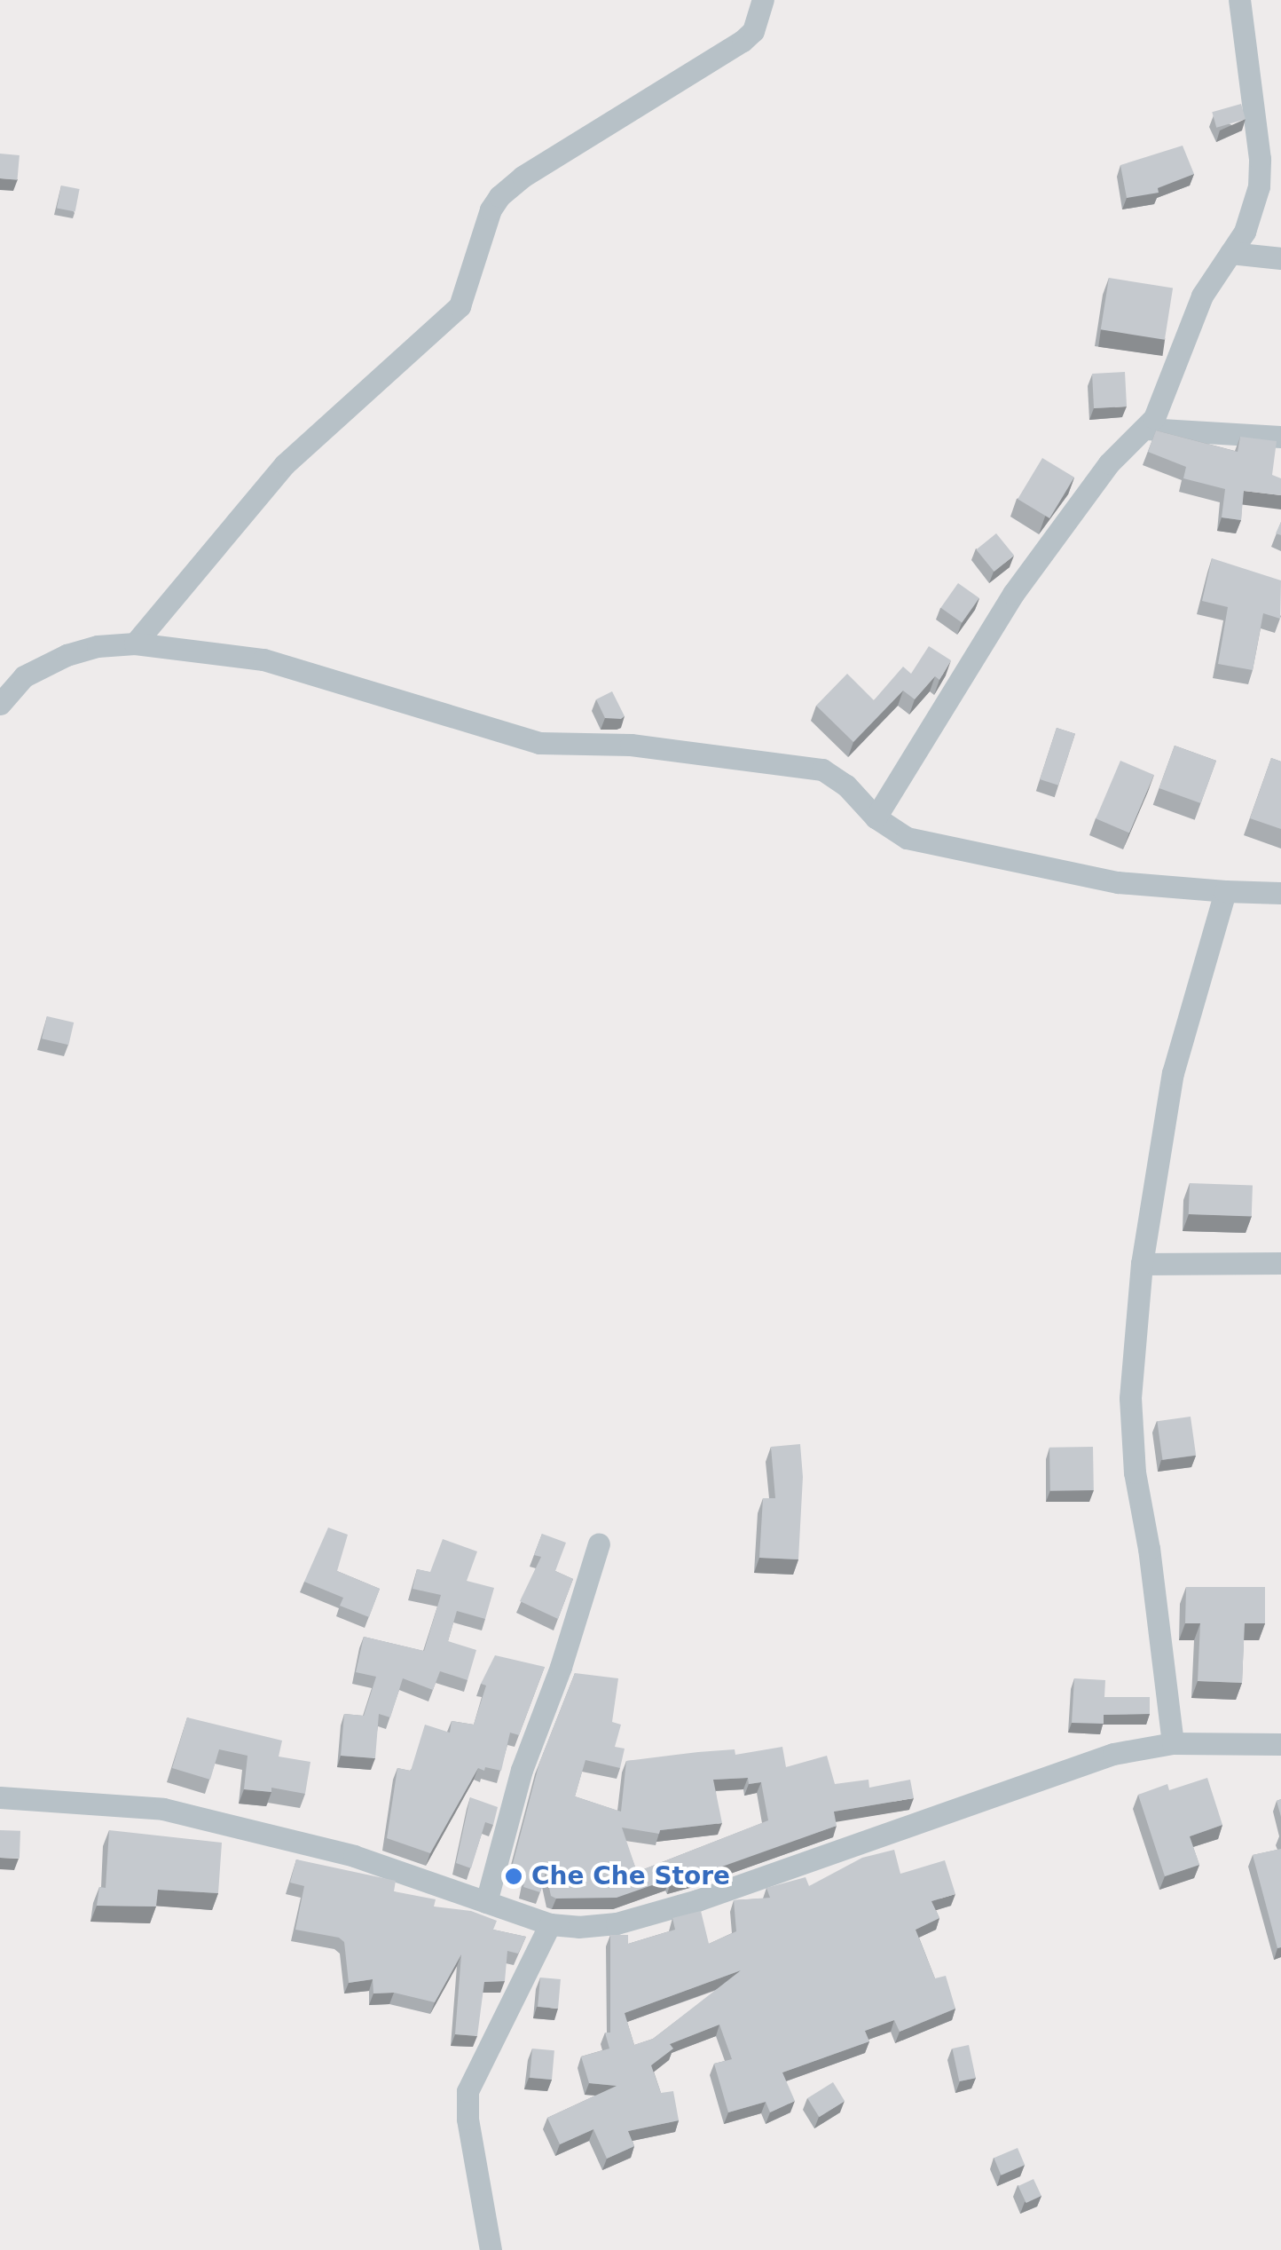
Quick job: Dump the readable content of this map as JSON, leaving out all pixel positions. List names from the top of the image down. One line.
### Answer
{"places":["Che Che Store"]}
